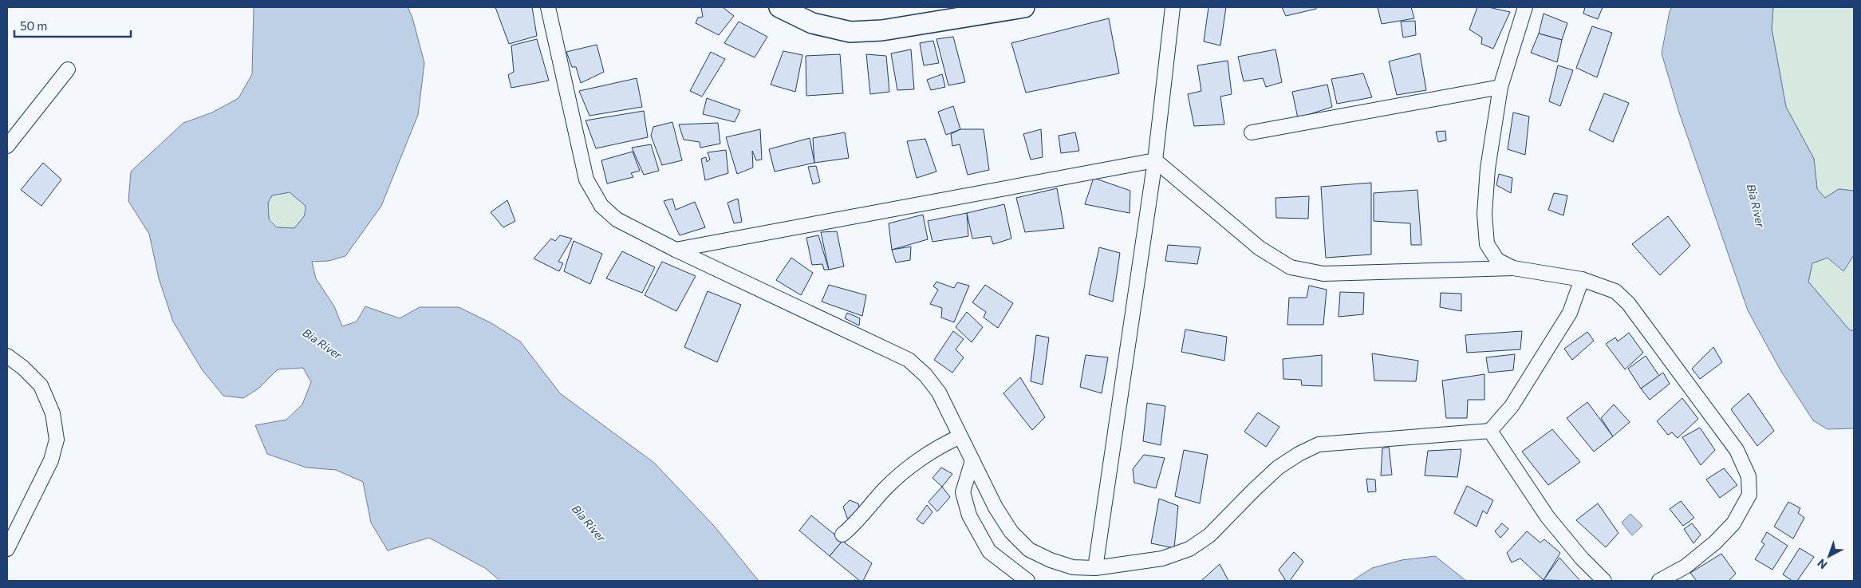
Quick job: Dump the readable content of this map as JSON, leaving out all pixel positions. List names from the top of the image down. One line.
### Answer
{"water":["Bia River"],"scale_bar":"50 m","north":"bottom left"}
